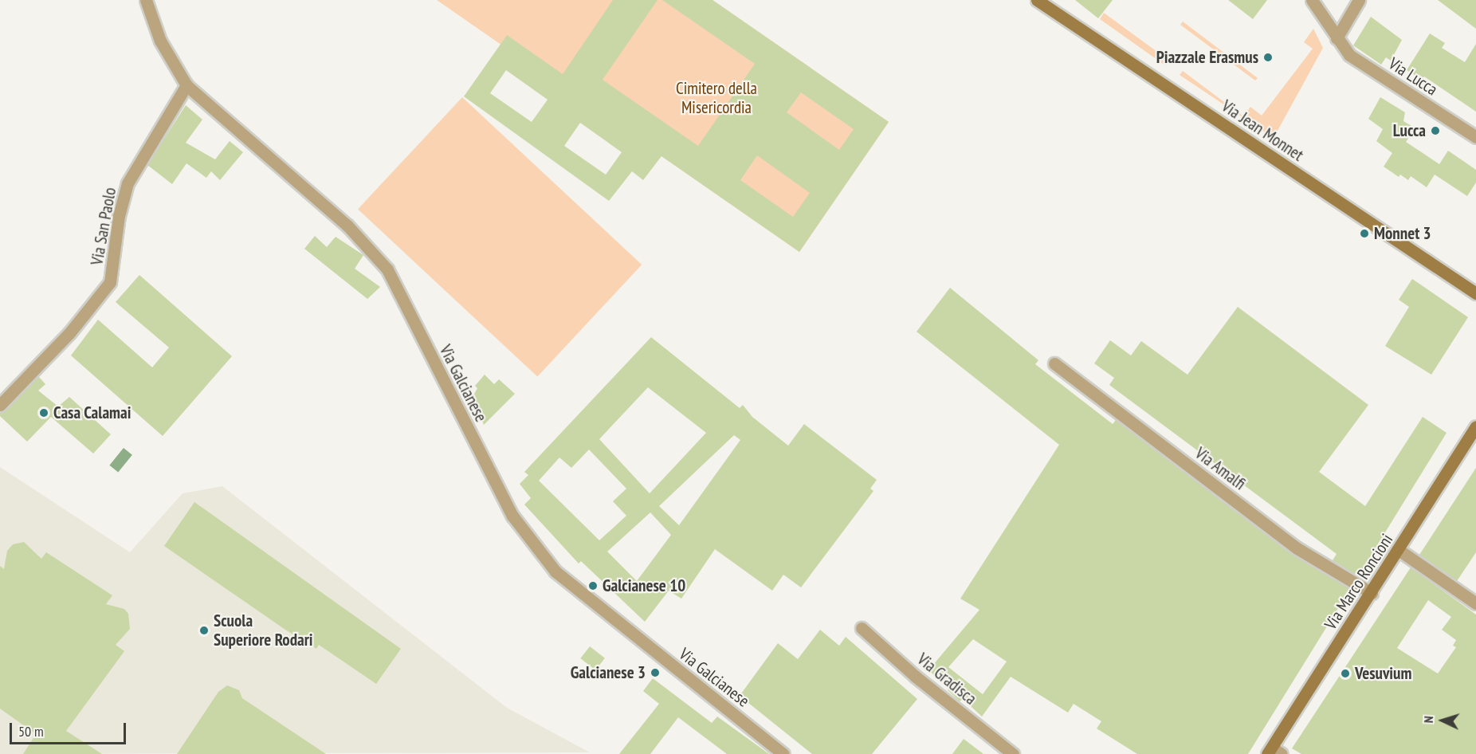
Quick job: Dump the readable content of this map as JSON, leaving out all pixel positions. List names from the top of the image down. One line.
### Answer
{"streets":{"street":["Via Lucca","Via Jean Monnet","Via San Paolo","Via Galcianese","Via Amalfi","Via Marco Roncioni","Via Gradisca"]},"crossings":[["Via San Paolo","Via Galcianese"],["Via Amalfi","Via Marco Roncioni"]],"parks":["Cimitero della Misericordia"],"places":["Piazzale Erasmus","Lucca","Monnet 3","Casa Calamai","Galcianese 10","Scuola Superiore Rodari","Galcianese 3","Vesuvium"],"scale_bar":"50 m","north":"left"}
